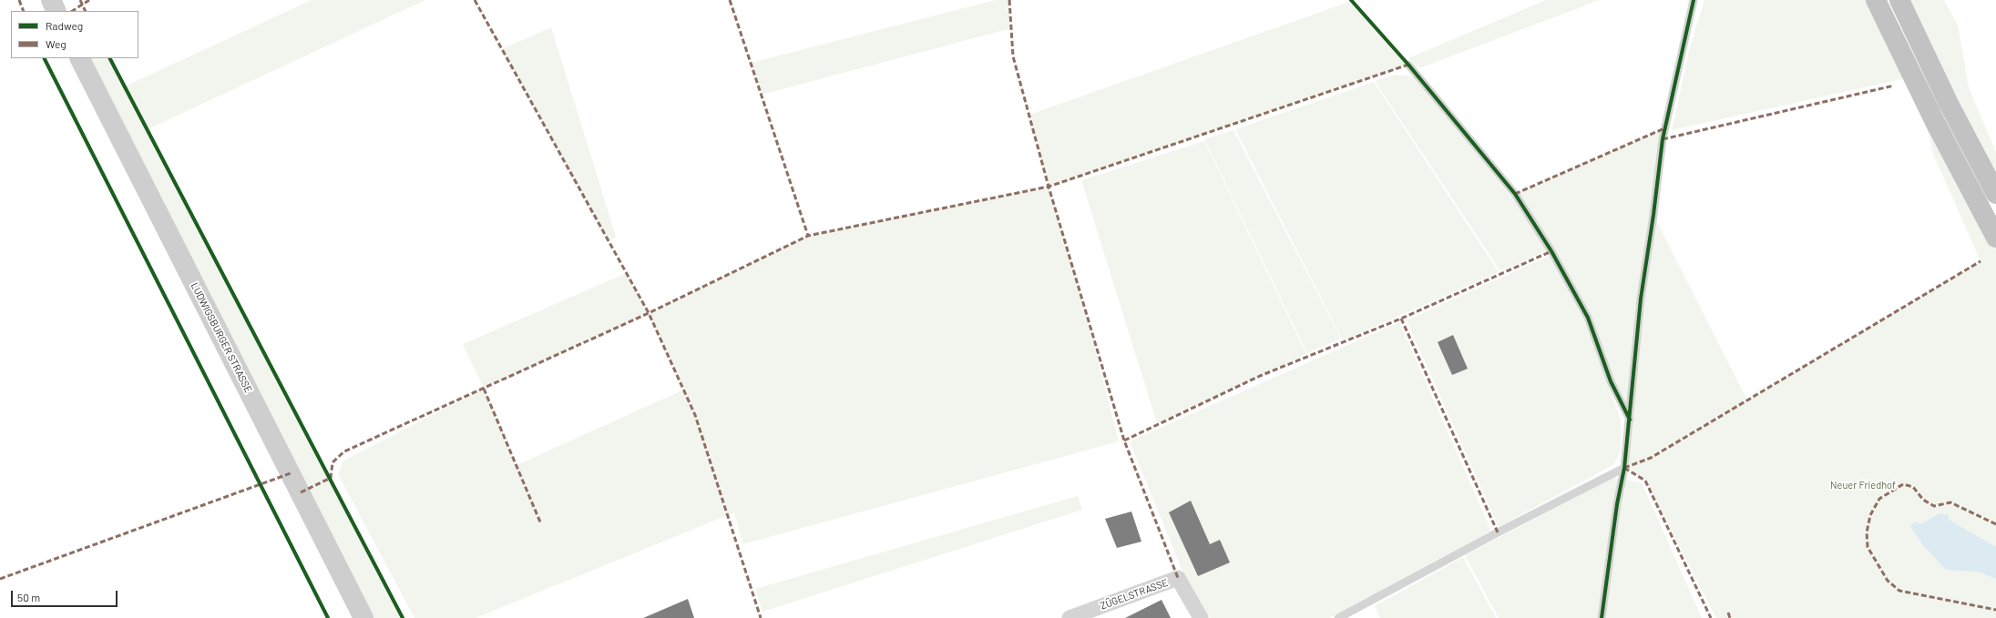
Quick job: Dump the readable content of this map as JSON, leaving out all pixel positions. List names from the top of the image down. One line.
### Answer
{"streets":{"main road":["LUDWIGSBURGER STRASSE"],"street":["ZÜGELSTRASSE"]},"parks":["Neuer Friedhof"],"legend":["Radweg","Weg"],"scale_bar":"50 m"}
